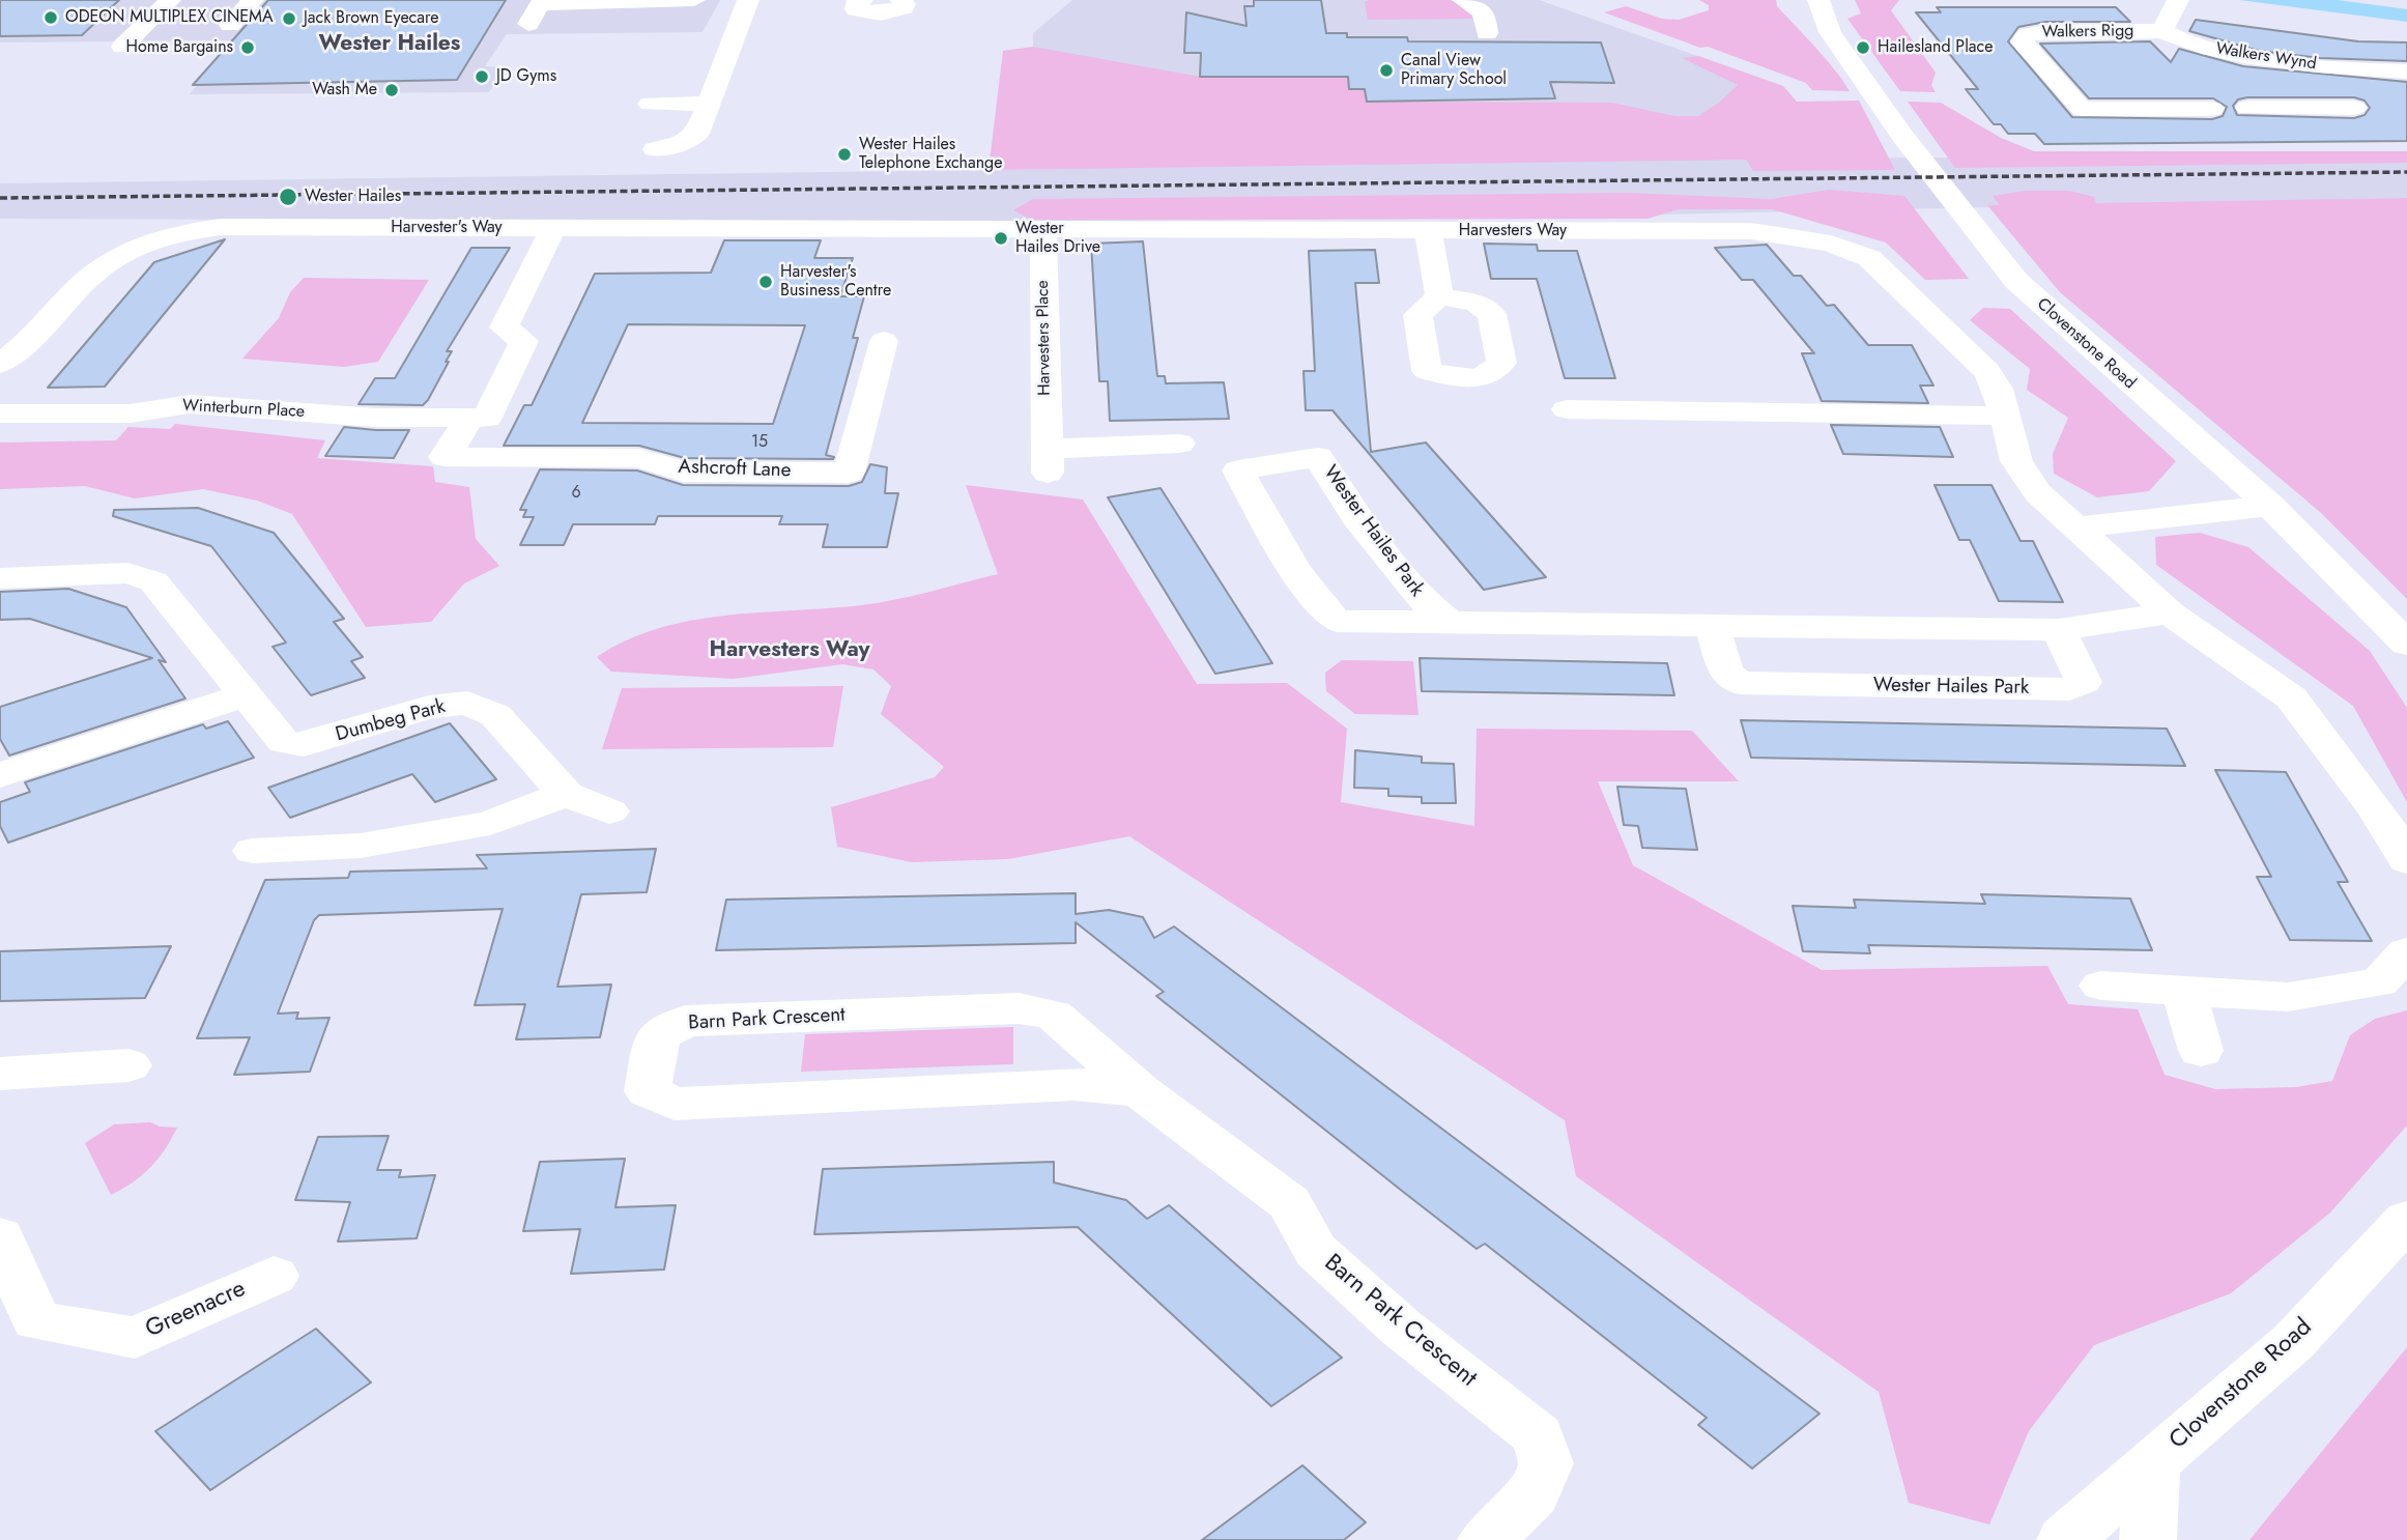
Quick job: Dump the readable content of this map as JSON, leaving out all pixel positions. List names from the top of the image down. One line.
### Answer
{"streets":{"street":["Walkers Rigg","Walkers Wynd","Harvester's Way","Harvesters Way","Harvesters Place","Clovenstone Road","Winterburn Place","Ashcroft Lane","Wester Hailes Park","Dumbeg Park","Barn Park Crescent","Greenacre"]},"crossings":[["Walkers Rigg","Walkers Wynd"],["Harvester's Way","Harvesters Way"],["Harvesters Way","Harvesters Place"],["Winterburn Place","Ashcroft Lane"]],"districts":["Wester Hailes","Harvesters Way"],"places":["ODEON MULTIPLEX CINEMA","Jack Brown Eyecare","Home Bargains","Hailesland Place","Canal View Primary School","JD Gyms","Wash Me","Wester Hailes Telephone Exchange","Wester Hailes","Wester Hailes Drive","Harvester's Business Centre"],"house_numbers":["15","6"]}
